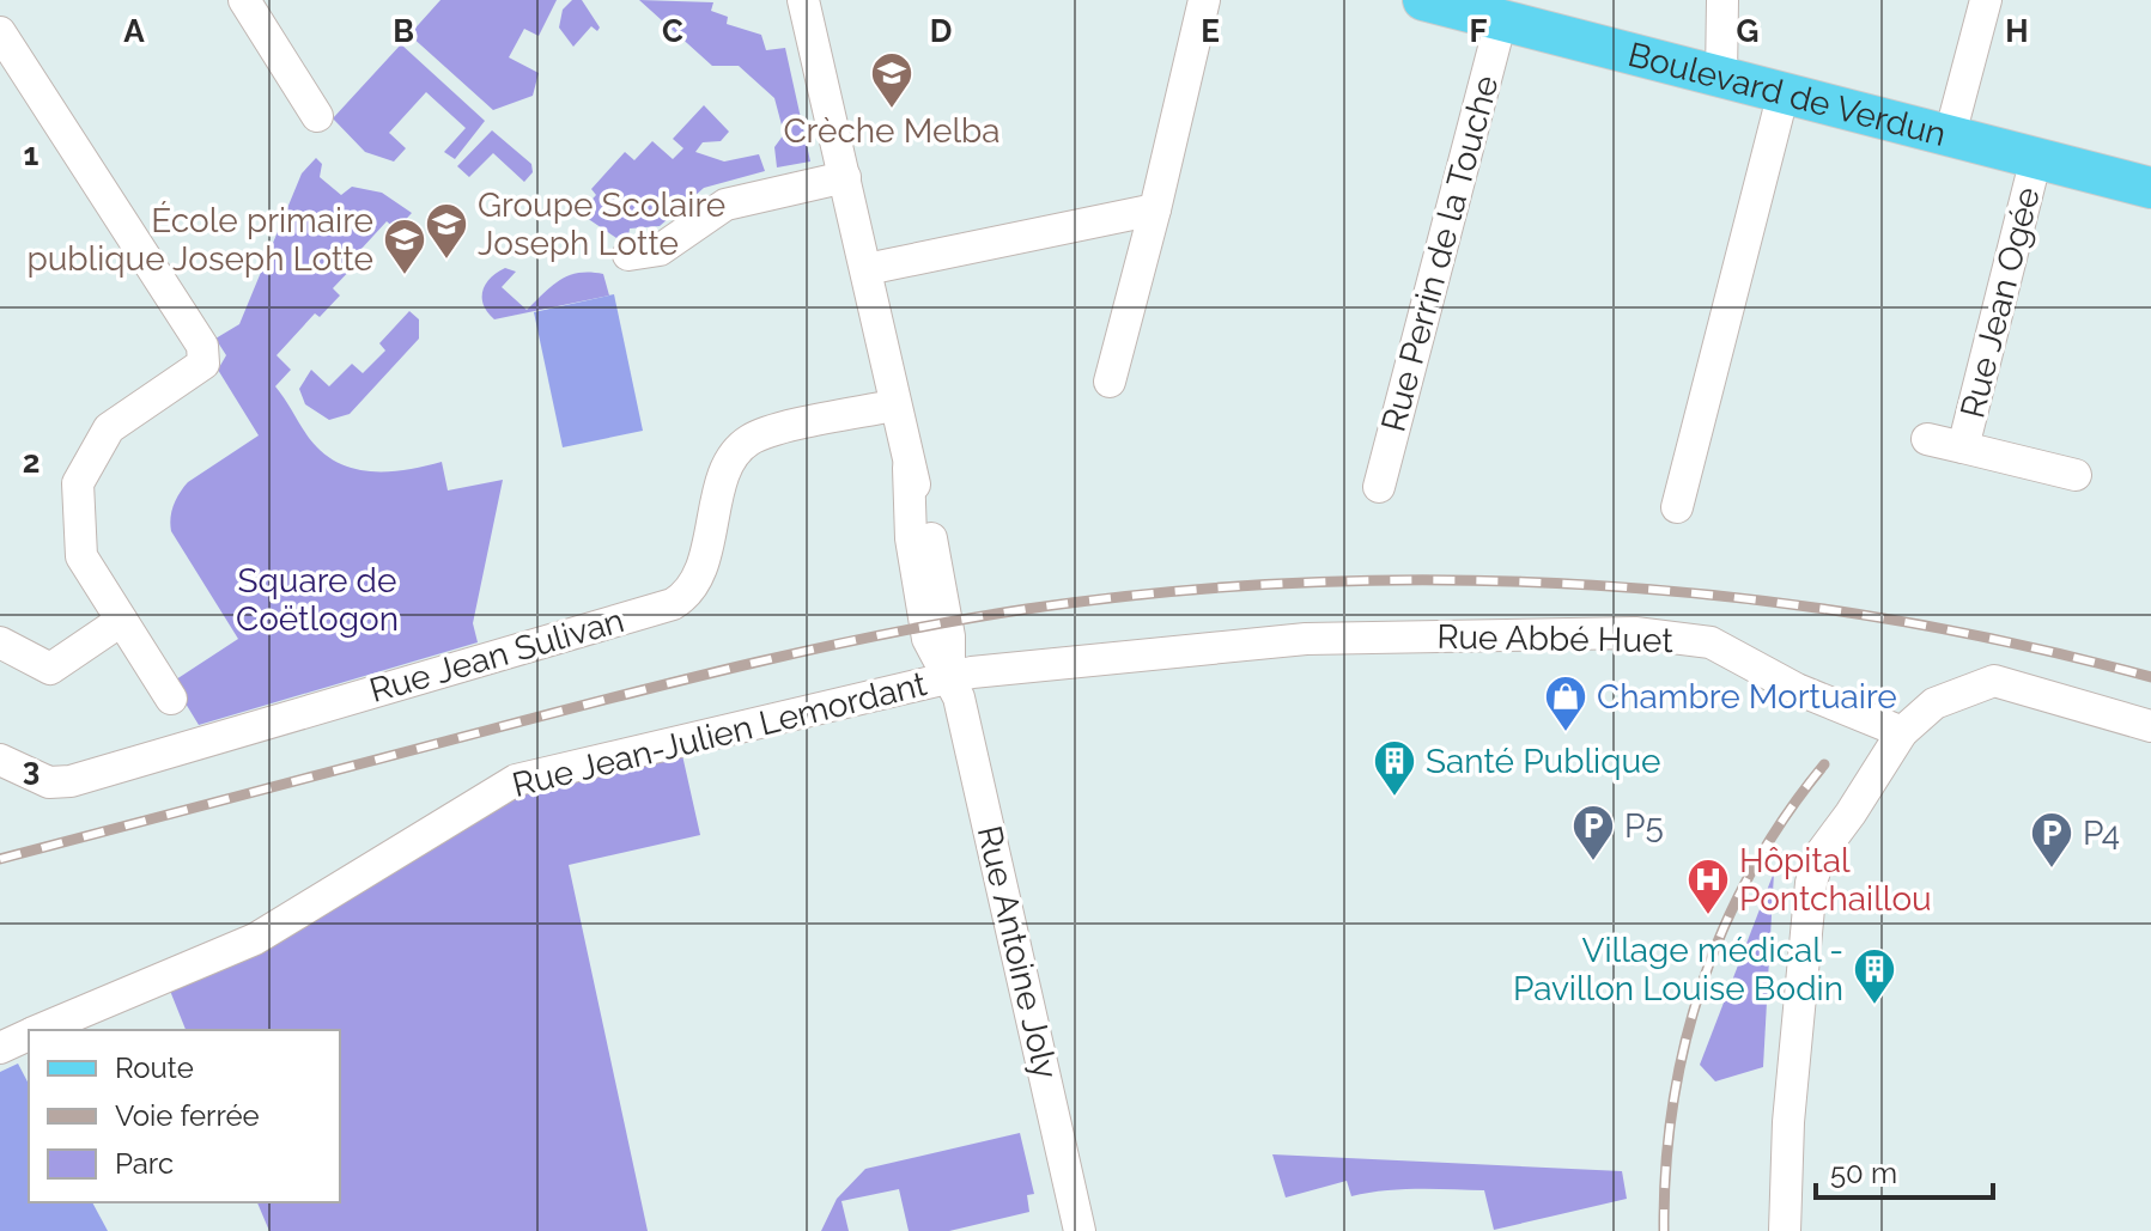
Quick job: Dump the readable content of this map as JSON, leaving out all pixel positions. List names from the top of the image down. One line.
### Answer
{"streets":{"main road":["Boulevard de Verdun"],"street":["Rue Perrin de la Touche","Rue Jean Ogée","Rue Abbé Huet","Rue Jean Sulivan","Rue Jean-Julien Lemordant","Rue Antoine Joly"]},"crossings":[["Boulevard de Verdun","Rue Perrin de la Touche"],["Boulevard de Verdun","Rue Jean Ogée"],["Rue Abbé Huet","Rue Jean-Julien Lemordant"],["Rue Abbé Huet","Rue Antoine Joly"],["Rue Jean Sulivan","Rue Antoine Joly"],["Rue Jean-Julien Lemordant","Rue Antoine Joly"]],"parks":["Square de Coëtlogon"],"places":{"school or university":["Crèche Melba","Groupe Scolaire Joseph Lotte","École primaire publique Joseph Lotte"],"shop":["Chambre Mortuaire"],"building":["Santé Publique","Village médical - Pavillon Louise Bodin"],"parking":["P5","P4"],"hospital":["Hôpital Pontchaillou"]},"legend":["Route","Voie ferrée","Parc"],"scale_bar":"50 m","grid":{"columns":["A","B","C","D","E","F","G","H"],"rows":["1","2","3"]}}
